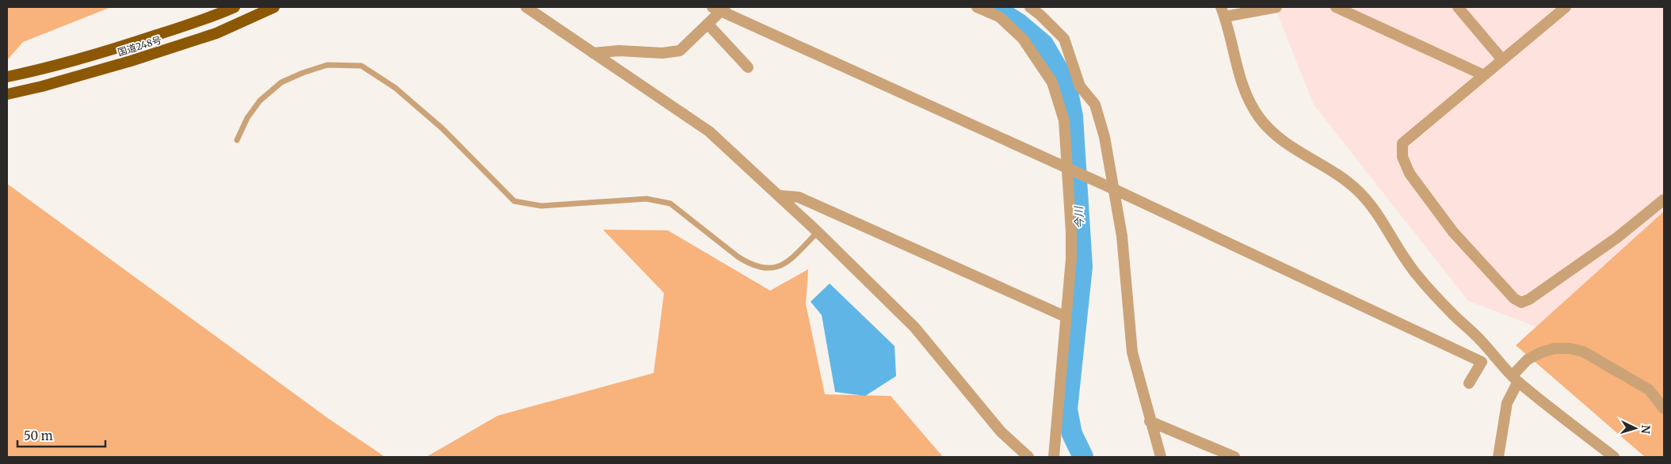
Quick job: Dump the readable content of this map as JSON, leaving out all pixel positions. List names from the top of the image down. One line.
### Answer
{"streets":{"highway":["国道248号"]},"water":["今川"],"scale_bar":"50 m","north":"right"}
